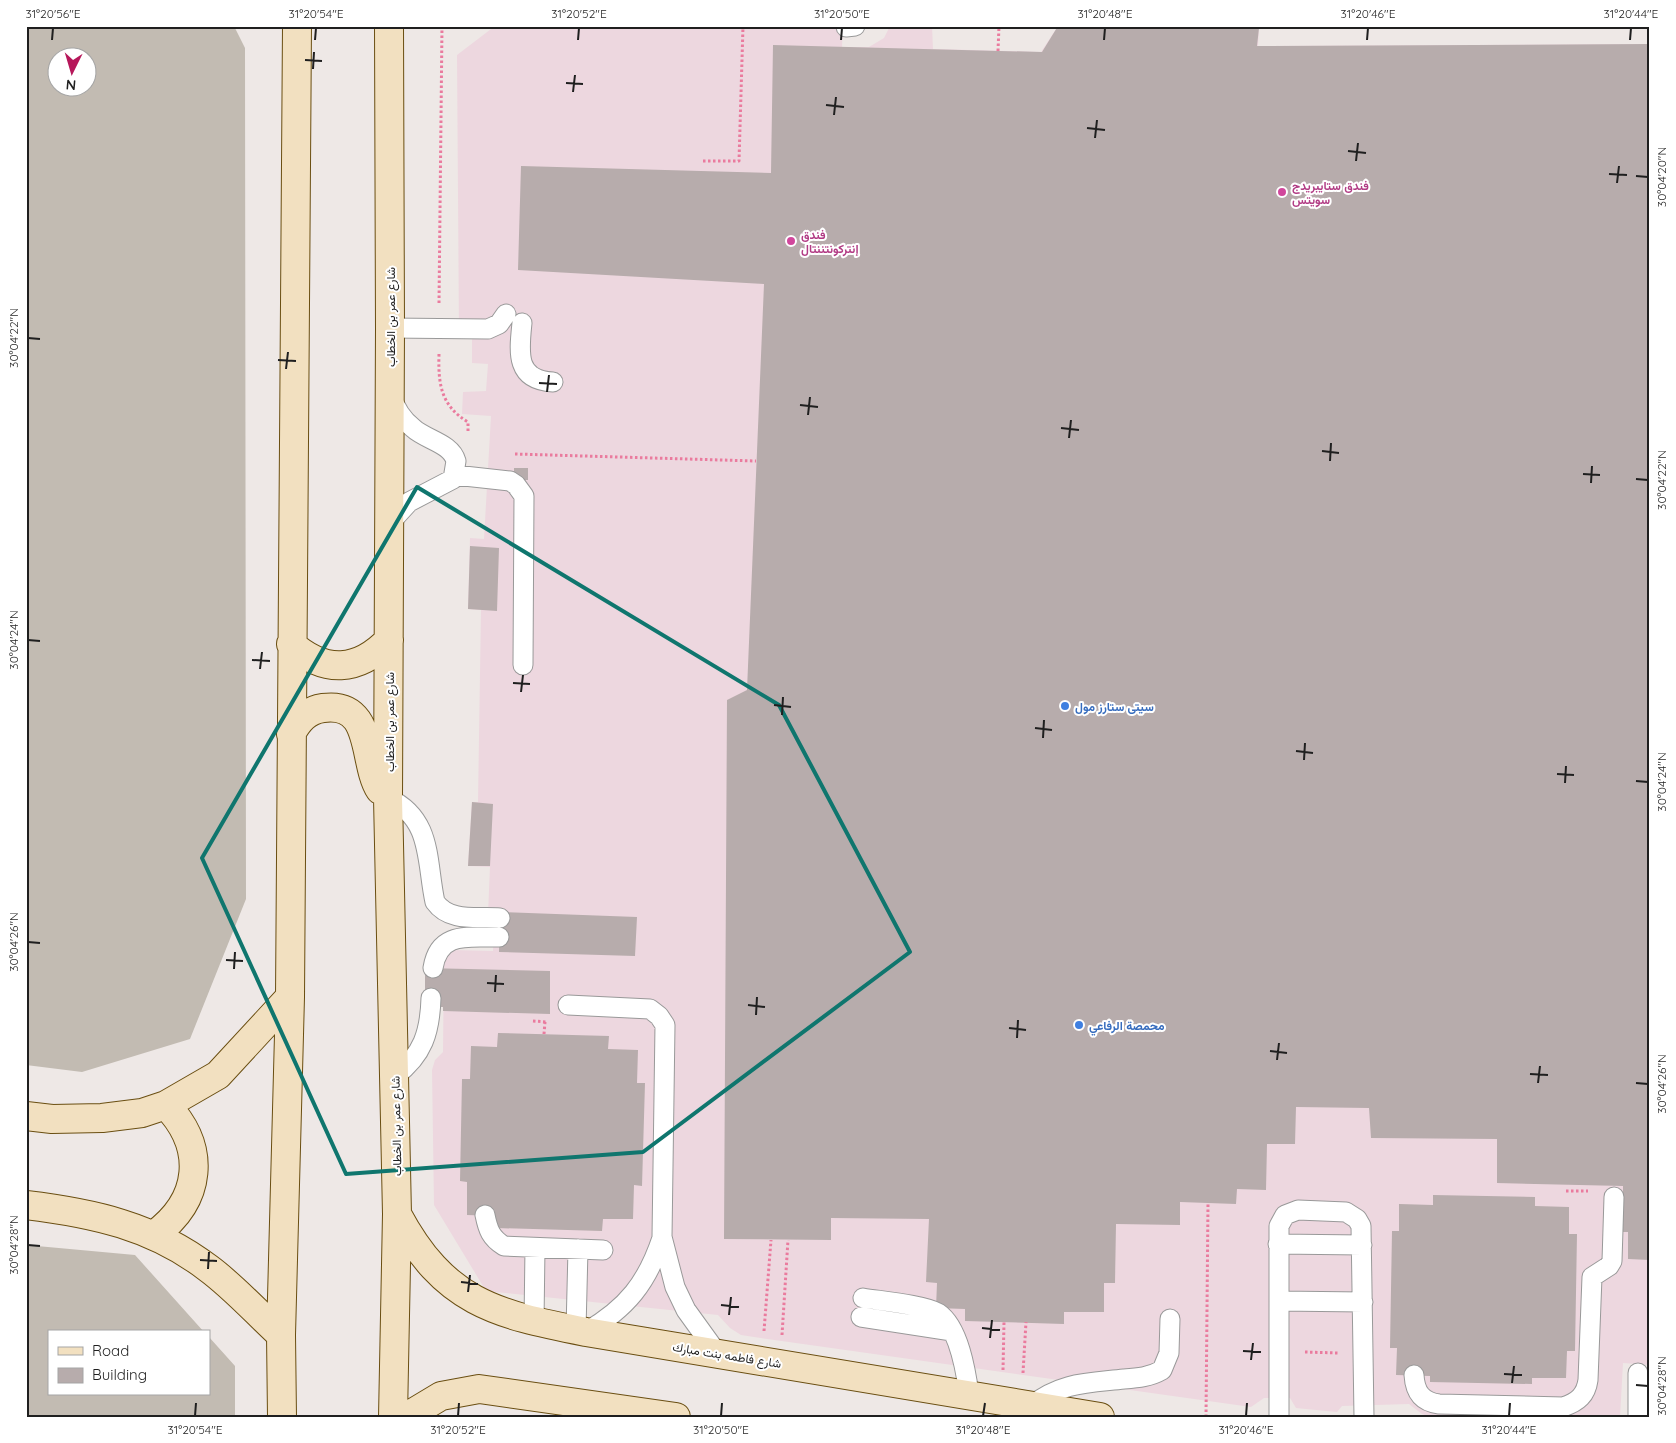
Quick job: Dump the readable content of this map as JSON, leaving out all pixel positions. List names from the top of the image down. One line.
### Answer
{"streets":{"street":["شارع عمر بن الخطاب","شارع فاطمه بنت مبارك"]},"crossings":[["شارع عمر بن الخطاب","شارع فاطمه بنت مبارك"]],"places":["فندق ستايبريدج سويتس","فندق إنتركونتننتال","سيتى ستارز مول","محمصة الرفاعي"],"legend":["Road","Building"],"north":"bottom","coordinates":["31°20'56\"E","31°20'54\"E","31°20'52\"E","31°20'50\"E","31°20'48\"E","31°20'46\"E","31°20'44\"E","30°04'20\"N","30°04'22\"N","30°04'24\"N","30°04'26\"N","30°04'28\"N"]}
